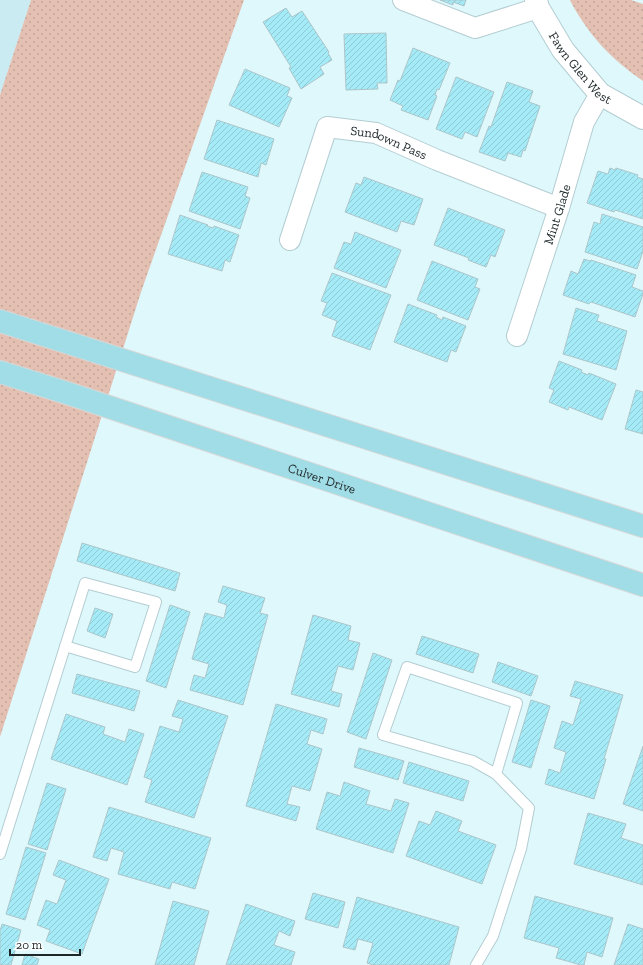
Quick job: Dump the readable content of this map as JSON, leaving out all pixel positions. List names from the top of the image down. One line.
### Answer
{"streets":{"main road":["Culver Drive"],"street":["Fawn Glen West","Sundown Pass","Mint Glade"]},"crossings":[["Fawn Glen West","Mint Glade"],["Sundown Pass","Mint Glade"]],"scale_bar":"20 m"}
